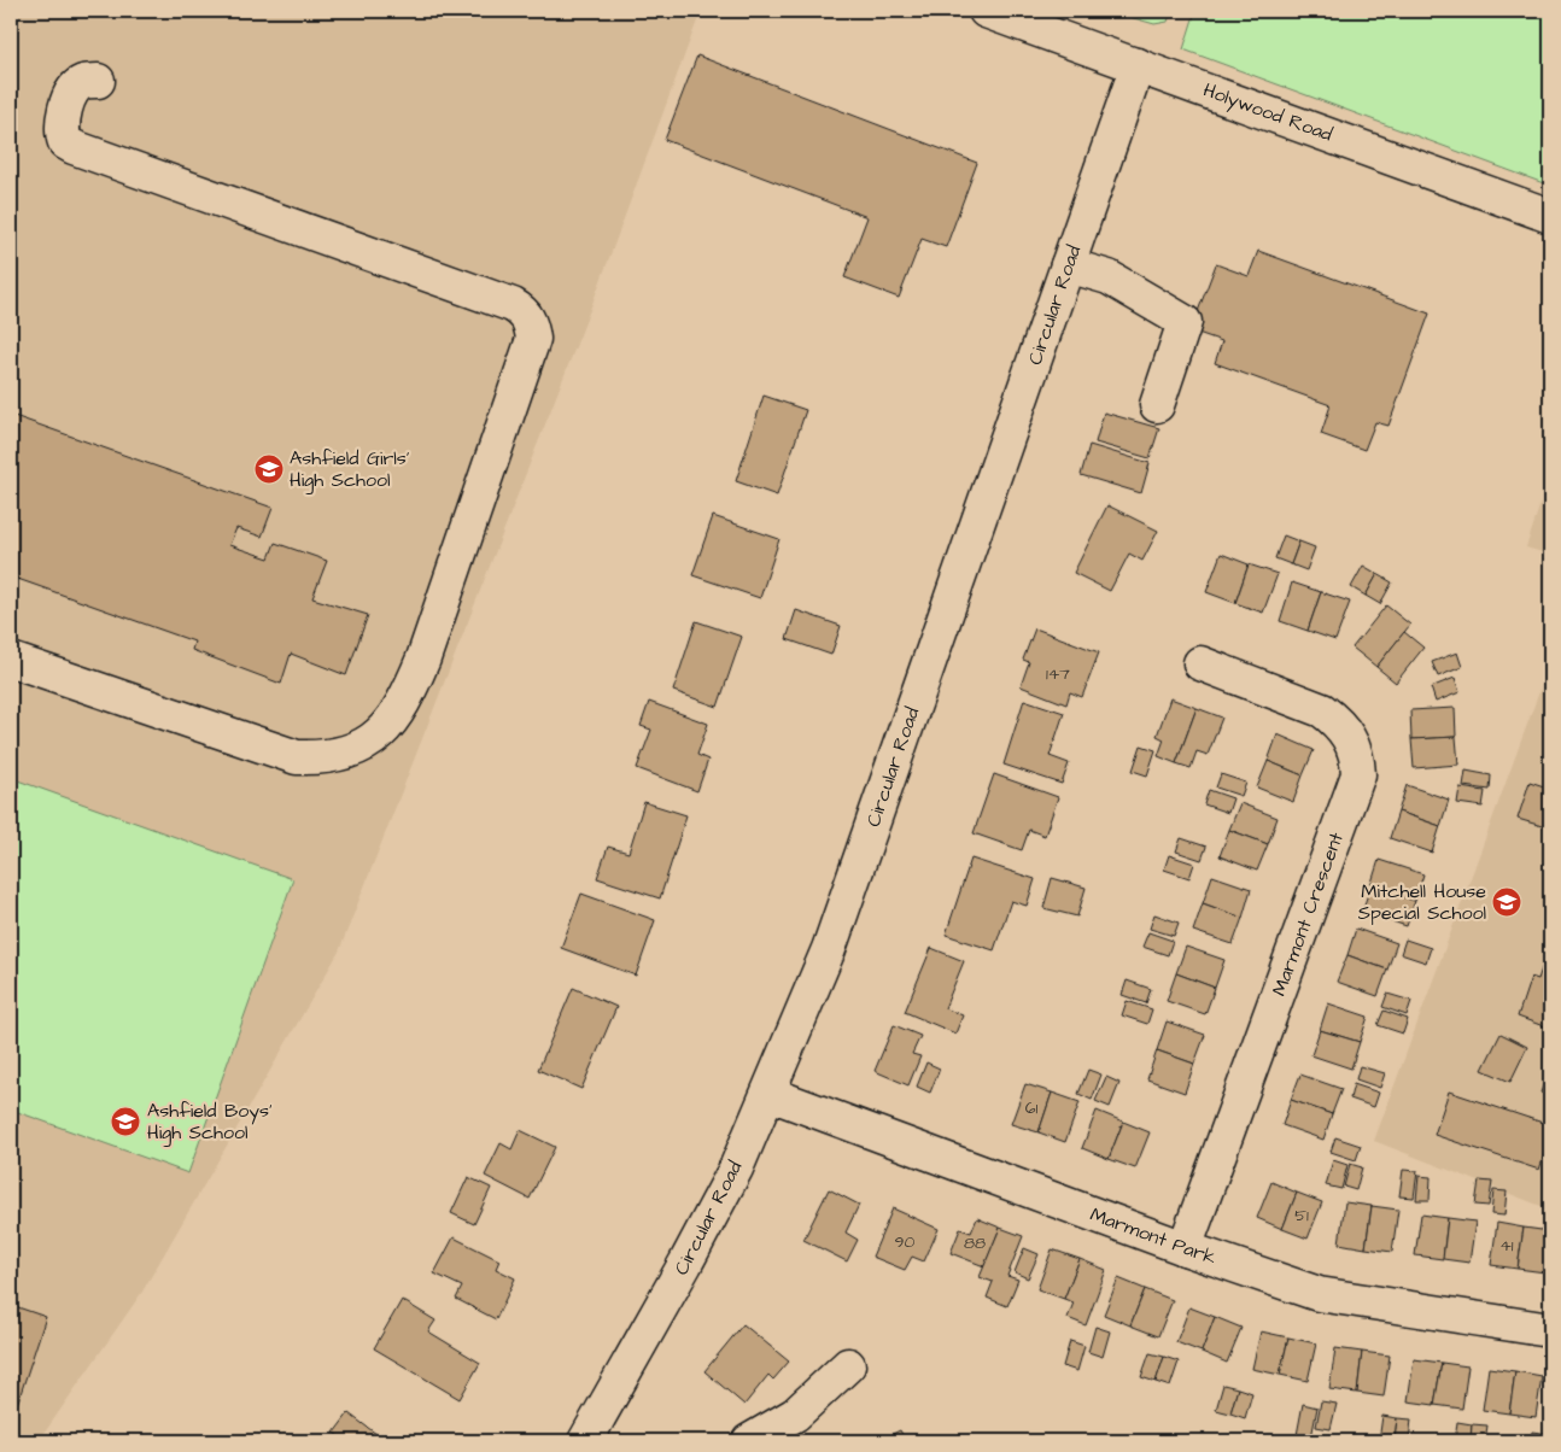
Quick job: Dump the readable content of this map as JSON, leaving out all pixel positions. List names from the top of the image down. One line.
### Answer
{"streets":{"street":["Holywood Road","Circular Road","Marmont Crescent","Marmont Park"]},"crossings":[["Holywood Road","Circular Road"],["Circular Road","Marmont Park"],["Marmont Crescent","Marmont Park"]],"places":{"school or university":["Ashfield Girls' High School","Mitchell House Special School","Ashfield Boys' High School"]},"house_numbers":["147","61","51","90","88","41"]}
